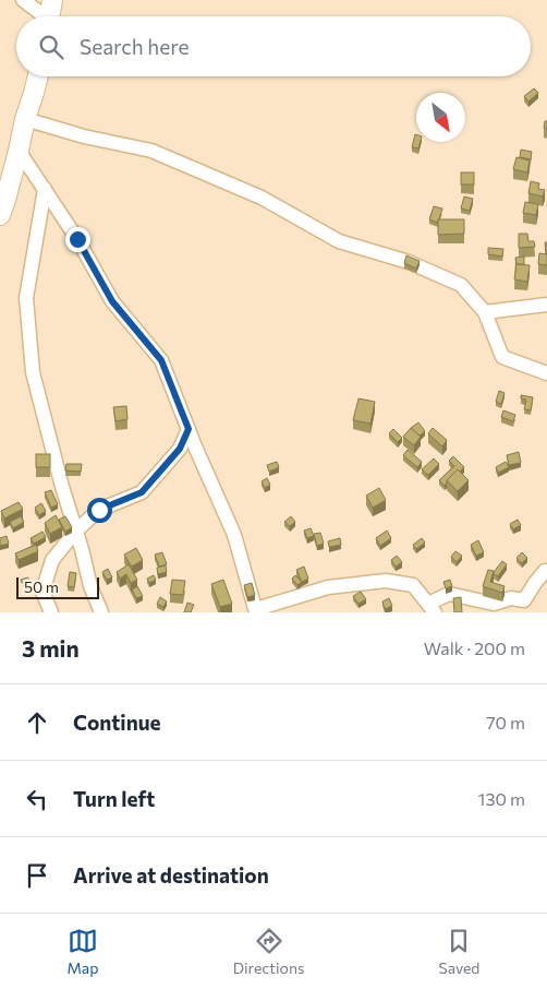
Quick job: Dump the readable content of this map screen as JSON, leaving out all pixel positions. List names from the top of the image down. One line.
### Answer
{"scale_bar":"50 m","north":"bottom right","page":{"search":"Search here","scale":"50 m","heading":["3 min","Walk · 200 m"],"list":[["Continue","70 m"],["Turn left","130 m"],"Arrive at destination"],"nav":["Map","Directions","Saved"]}}
